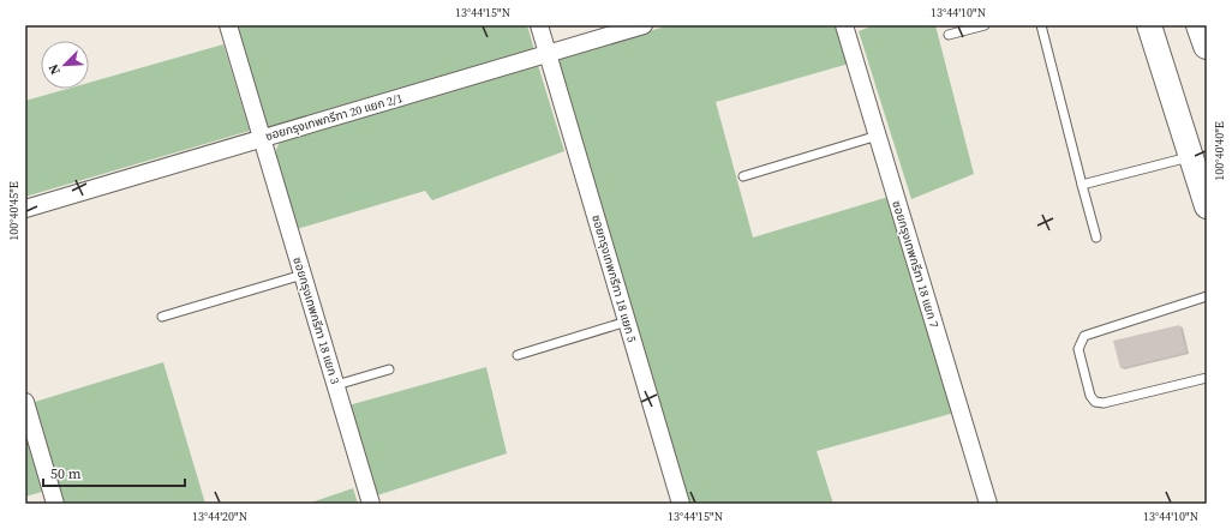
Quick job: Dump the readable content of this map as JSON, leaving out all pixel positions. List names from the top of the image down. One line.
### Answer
{"streets":{"street":["ซอยกรุงเทพกรีฑา 20 แยก 2/1","ซอยกรุงเทพกรีฑา 18 แยก 7","ซอยกรุงเทพกรีฑา 18 แยก 5","ซอยกรุงเทพกรีฑา 18 แยก 3"]},"crossings":[["ซอยกรุงเทพกรีฑา 20 แยก 2/1","ซอยกรุงเทพกรีฑา 18 แยก 5"],["ซอยกรุงเทพกรีฑา 20 แยก 2/1","ซอยกรุงเทพกรีฑา 18 แยก 3"]],"scale_bar":"50 m","north":"bottom left","coordinates":["13°44'15\"N","13°44'10\"N","100°40'40\"E","100°40'45\"E","13°44'20\"N"]}
